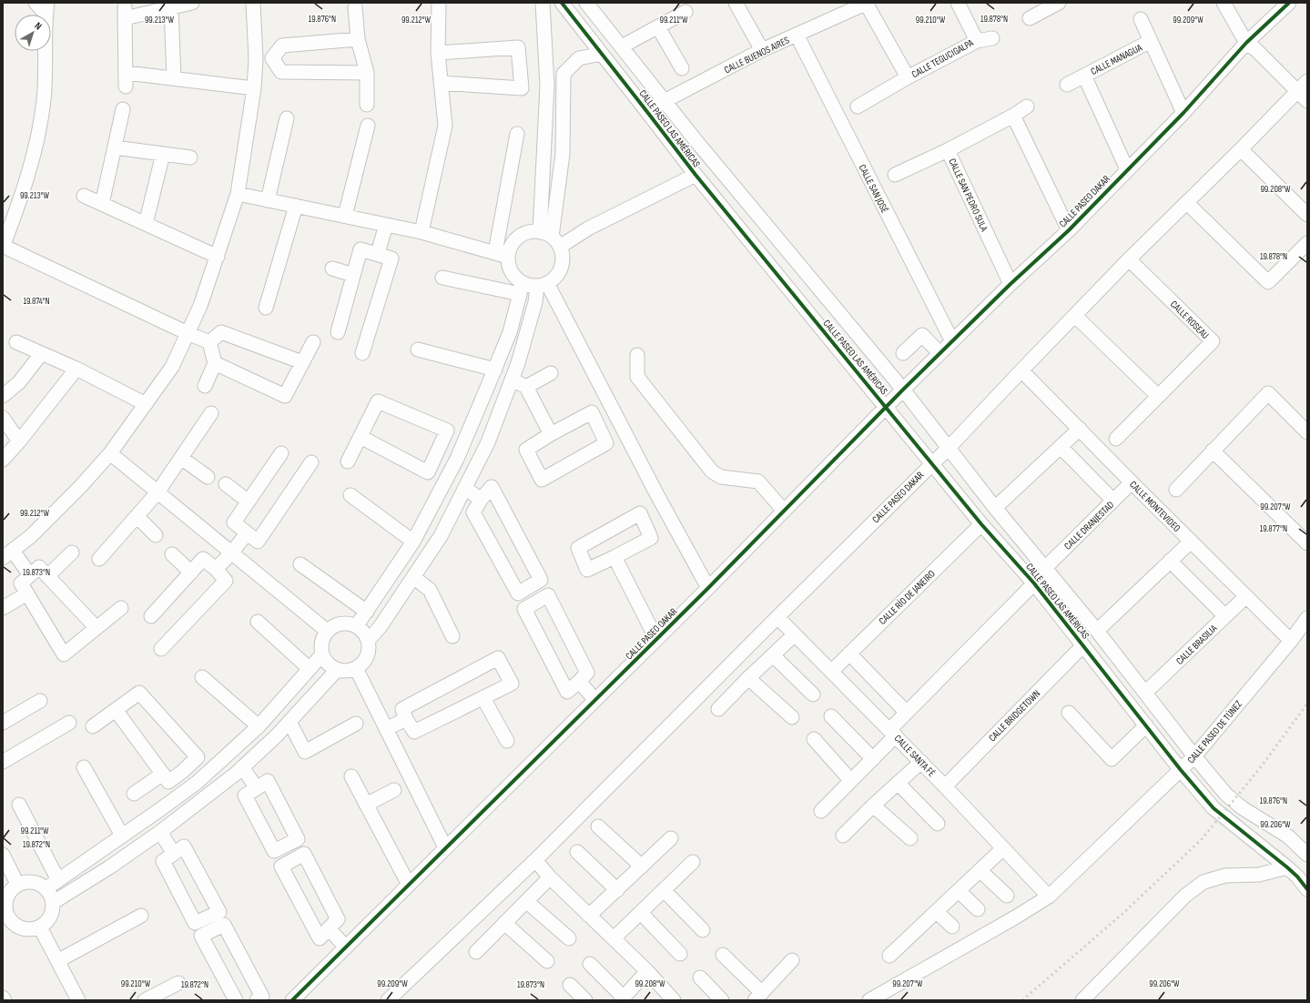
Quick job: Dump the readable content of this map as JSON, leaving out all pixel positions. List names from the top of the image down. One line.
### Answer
{"streets":{"street":["CALLE BUENOS AIRES","CALLE TEGUCIGALPA","CALLE MANAGUA","CALLE PASEO LAS AMÉRICAS","CALLE SAN JOSÉ","CALLE SAN PEDRO SULA","CALLE PASEO DAKAR","CALLE ROSEAU","CALLE MONTEVIDEO","CALLE DRANJESTAD","CALLE RÍO DE JANEIRO","CALLE PASEO OAKAR","CALLE BRASILIA","CALLE BRIDGETOWN","CALLE PASEO DE TÚNEZ","CALLE SANTA FÉ"]},"crossings":[["CALLE BUENOS AIRES","CALLE TEGUCIGALPA"],["CALLE BUENOS AIRES","CALLE PASEO LAS AMÉRICAS"],["CALLE BUENOS AIRES","CALLE SAN JOSÉ"],["CALLE MANAGUA","CALLE PASEO DAKAR"],["CALLE PASEO LAS AMÉRICAS","CALLE PASEO DAKAR"],["CALLE PASEO LAS AMÉRICAS","CALLE DRANJESTAD"],["CALLE PASEO LAS AMÉRICAS","CALLE RÍO DE JANEIRO"],["CALLE PASEO LAS AMÉRICAS","CALLE PASEO OAKAR"],["CALLE PASEO LAS AMÉRICAS","CALLE BRASILIA"],["CALLE PASEO LAS AMÉRICAS","CALLE BRIDGETOWN"],["CALLE PASEO LAS AMÉRICAS","CALLE PASEO DE TÚNEZ"],["CALLE SAN JOSÉ","CALLE PASEO DAKAR"],["CALLE SAN PEDRO SULA","CALLE PASEO DAKAR"],["CALLE PASEO DAKAR","CALLE ROSEAU"],["CALLE PASEO DAKAR","CALLE MONTEVIDEO"],["CALLE PASEO DAKAR","CALLE PASEO OAKAR"],["CALLE PASEO DAKAR","CALLE SANTA FÉ"],["CALLE MONTEVIDEO","CALLE DRANJESTAD"],["CALLE MONTEVIDEO","CALLE BRASILIA"],["CALLE MONTEVIDEO","CALLE PASEO DE TÚNEZ"],["CALLE RÍO DE JANEIRO","CALLE SANTA FÉ"],["CALLE BRIDGETOWN","CALLE SANTA FÉ"],["CALLE PASEO DE TÚNEZ","CALLE SANTA FÉ"]],"north":"top right","coordinates":["19.876°N","19.878°N","99.213°W","99.212°W","99.211°W","99.210°W","99.209°W","99.208°W","19.874°N","99.207°W","19.877°N","19.873°N","99.206°W","19.872°N"]}
